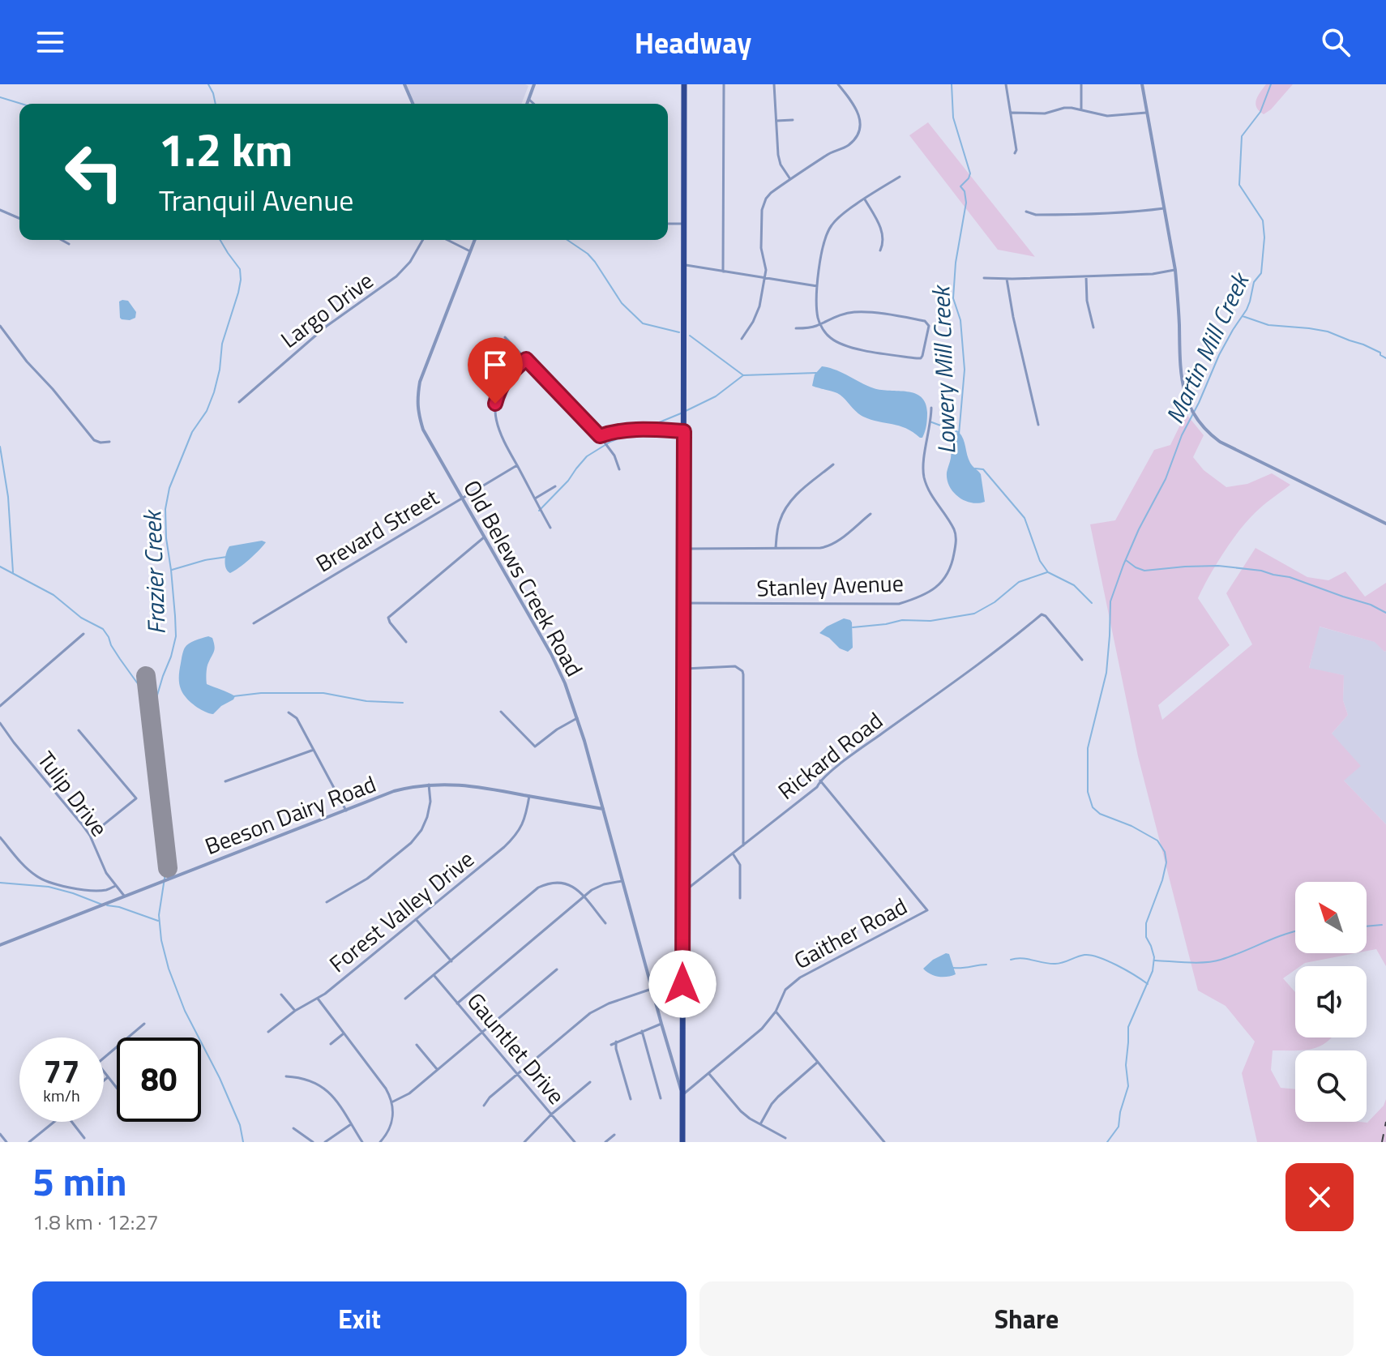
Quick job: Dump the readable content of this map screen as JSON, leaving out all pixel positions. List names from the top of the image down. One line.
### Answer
{"streets":{"street":["Largo Drive","Brevard Street","Old Belews Creek Road","Stanley Avenue","Rickard Road","Tulip Drive","Beeson Dairy Road","Forest Valley Drive","Gaither Road","Gauntlet Drive"]},"crossings":[["Brevard Street","Old Belews Creek Road"],["Old Belews Creek Road","Beeson Dairy Road"],["Old Belews Creek Road","Gaither Road"],["Rickard Road","Gaither Road"],["Tulip Drive","Beeson Dairy Road"],["Beeson Dairy Road","Forest Valley Drive"]],"water":["Martin Mill Creek","Lowery Mill Creek","Frazier Creek"],"north":"top left","page":{"header":"Headway","turn":["1.2 km","Tranquil Avenue"],"speed":"77 km/h","limit":"80","heading":["5 min","1.8 km · 12:27"],"buttons":["Exit","Share"]}}
